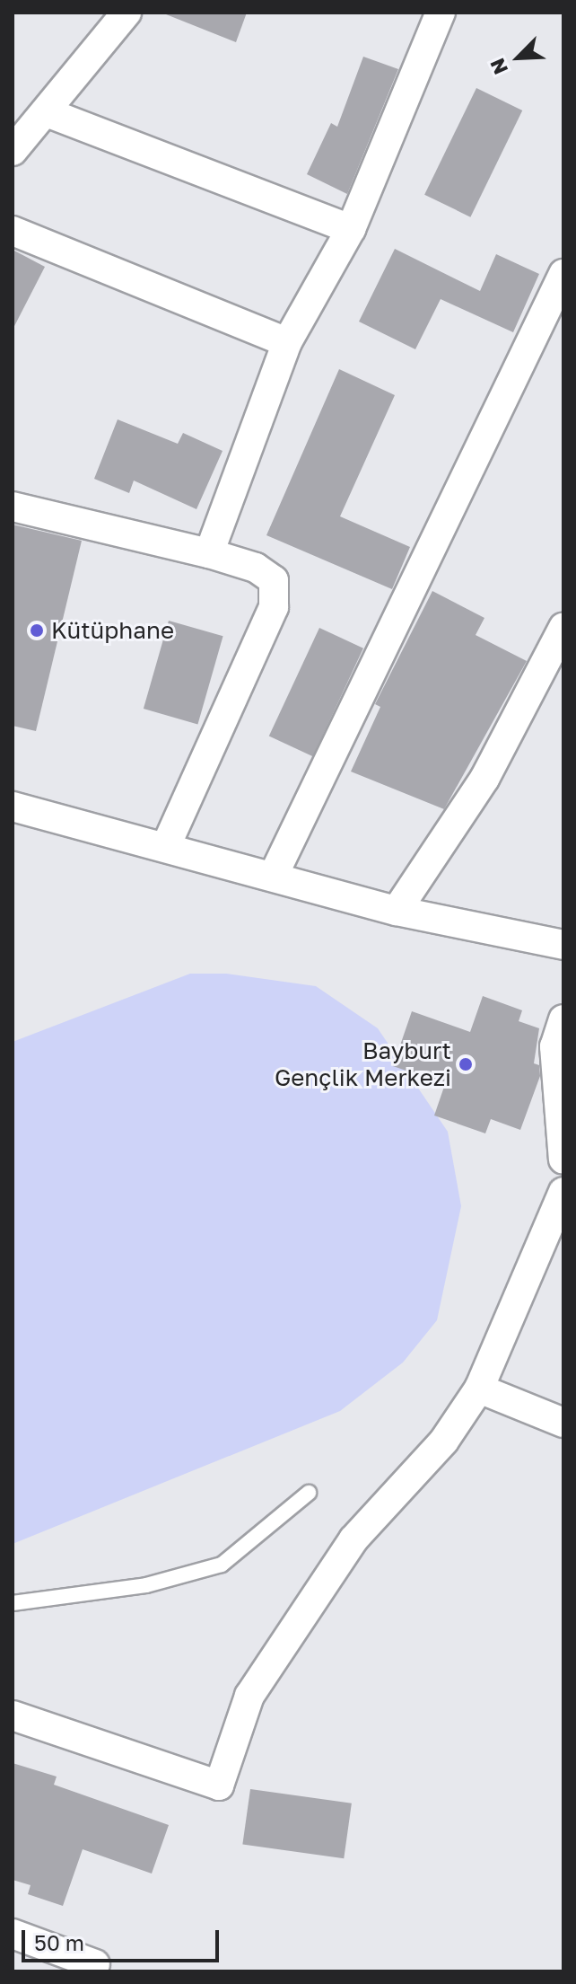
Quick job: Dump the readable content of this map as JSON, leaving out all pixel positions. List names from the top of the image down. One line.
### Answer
{"places":["Kütüphane","Bayburt Gençlik Merkezi"],"scale_bar":"50 m","north":"bottom left"}
